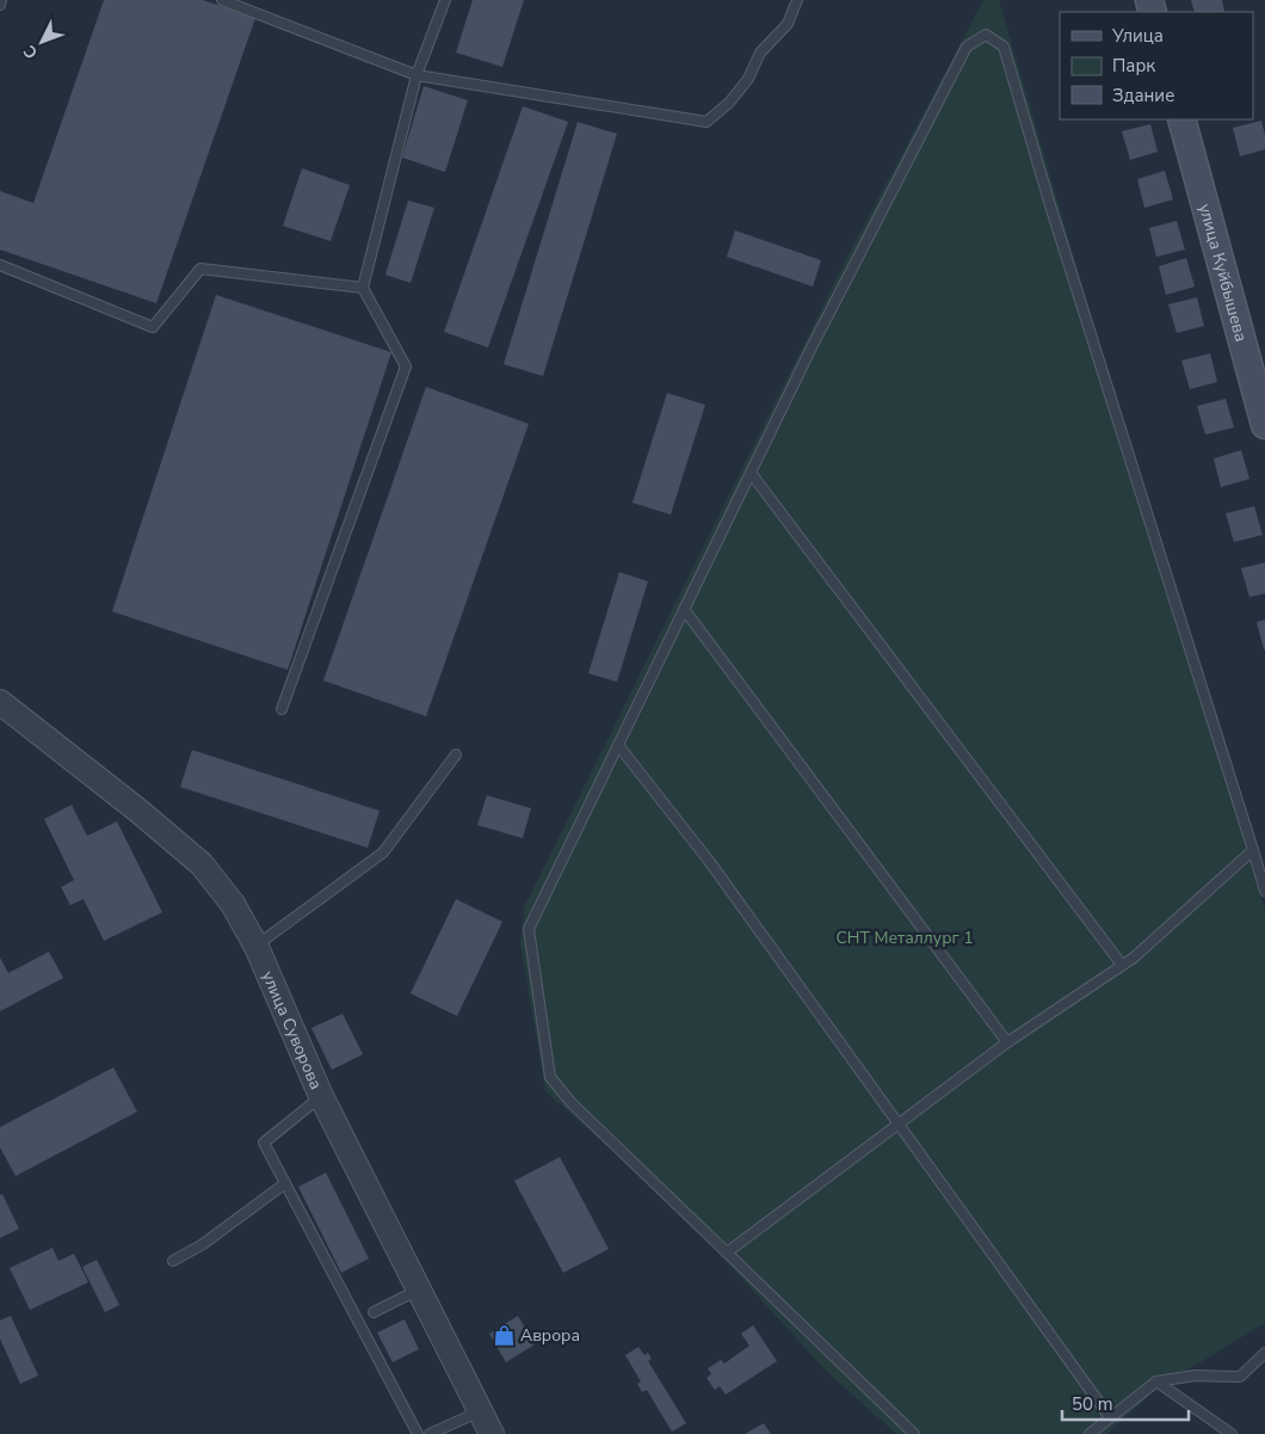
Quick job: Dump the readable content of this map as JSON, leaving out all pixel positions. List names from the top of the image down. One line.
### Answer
{"streets":{"main road":["улица Куйбышева"],"street":["улица Суворова"]},"parks":["СНТ Металлург 1"],"places":{"shop":["Аврора"]},"legend":["Улица","Парк","Здание"],"scale_bar":"50 m","north":"bottom left"}
